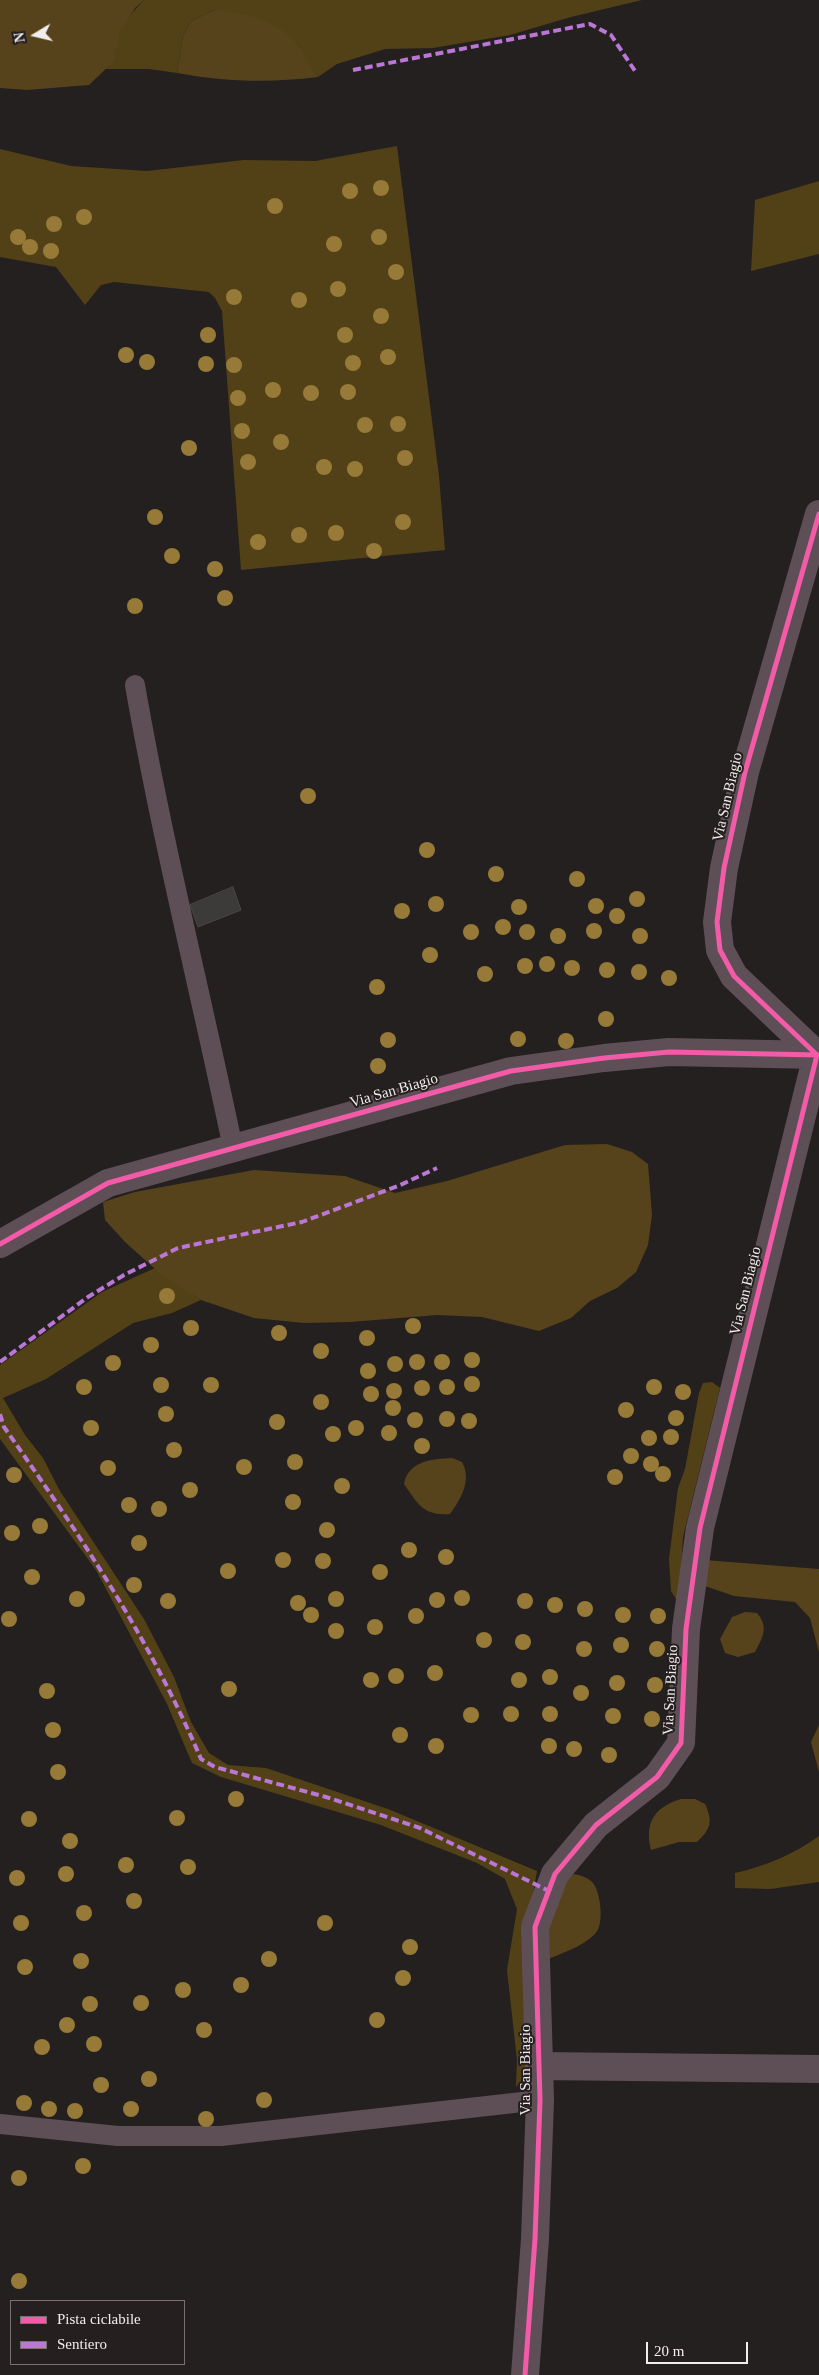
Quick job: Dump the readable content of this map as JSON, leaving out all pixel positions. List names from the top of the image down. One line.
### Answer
{"streets":{"street":["Via San Biagio"]},"legend":["Pista ciclabile","Sentiero"],"scale_bar":"20 m","north":"left"}
